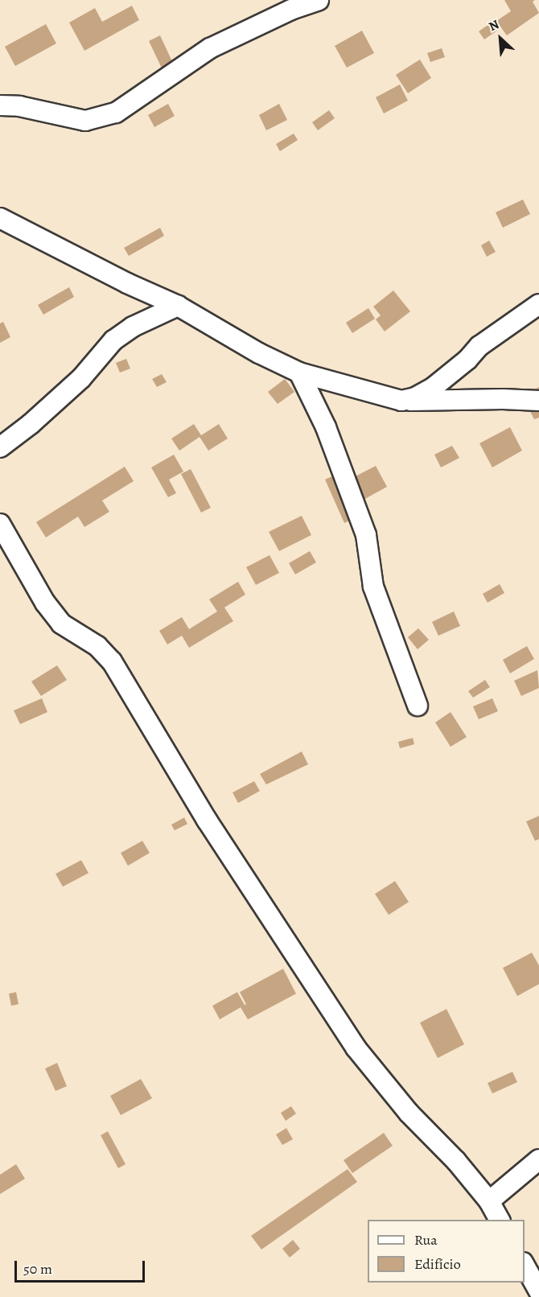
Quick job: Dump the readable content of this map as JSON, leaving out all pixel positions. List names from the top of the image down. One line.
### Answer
{"legend":["Rua","Edifício"],"scale_bar":"50 m","north":"top left"}
